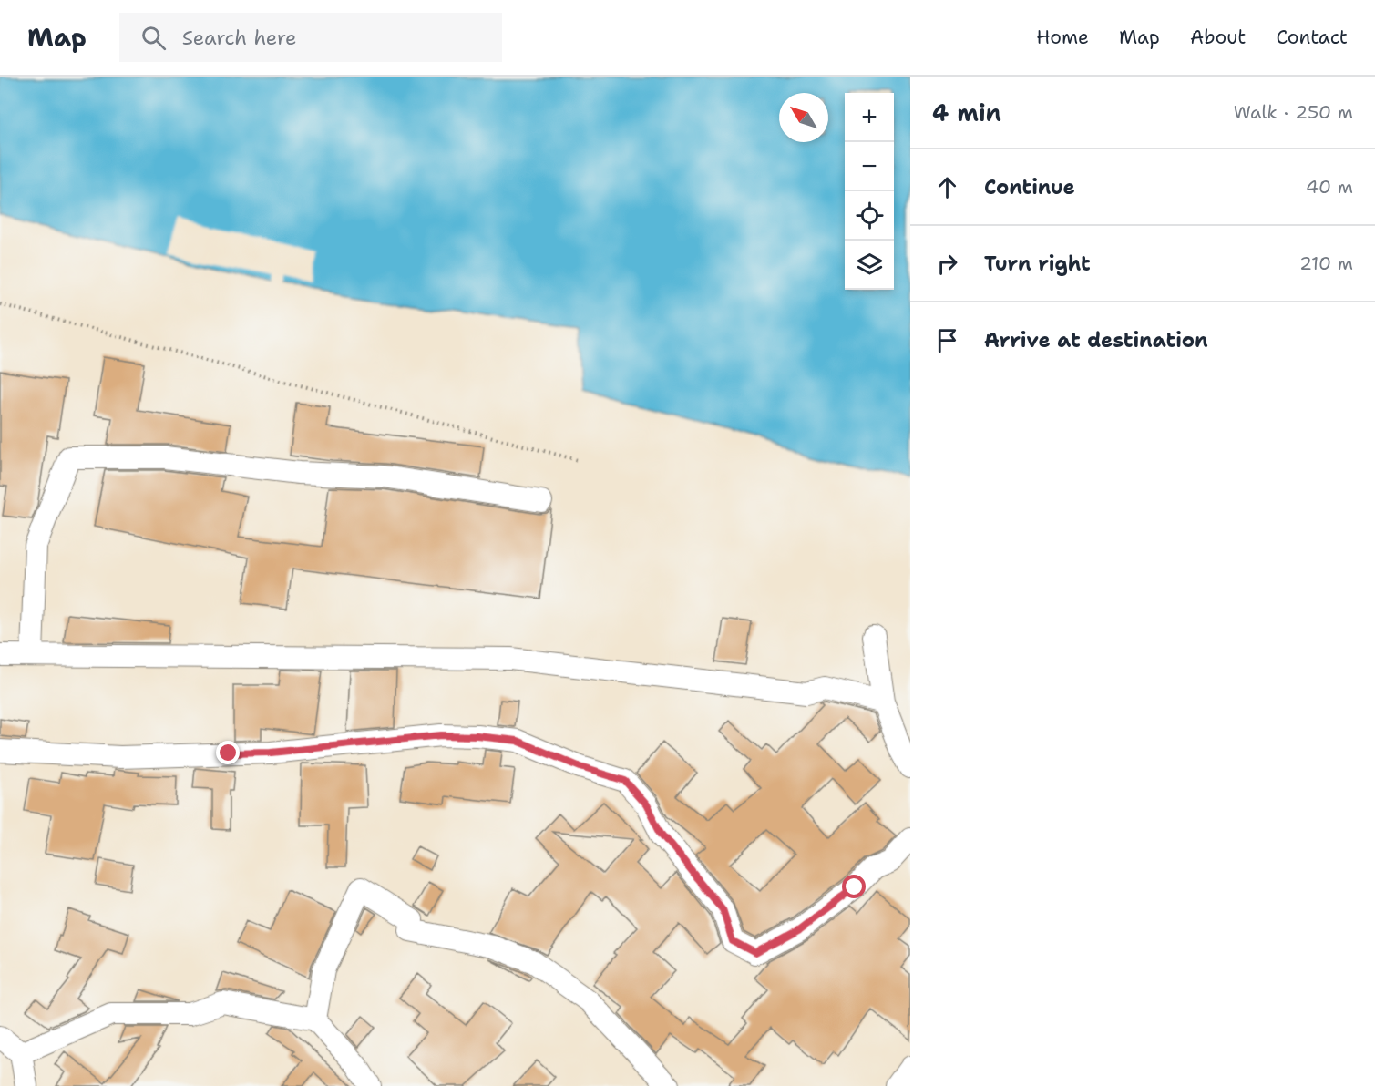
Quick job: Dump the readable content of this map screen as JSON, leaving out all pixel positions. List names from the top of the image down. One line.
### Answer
{"north":"top left","page":{"header":"Map","search":"Search here","nav":["Home","Map","About","Contact"],"heading":["4 min","Walk · 250 m"],"map_buttons":["+","−"],"list":[["Continue","40 m"],["Turn right","210 m"],"Arrive at destination"]}}
